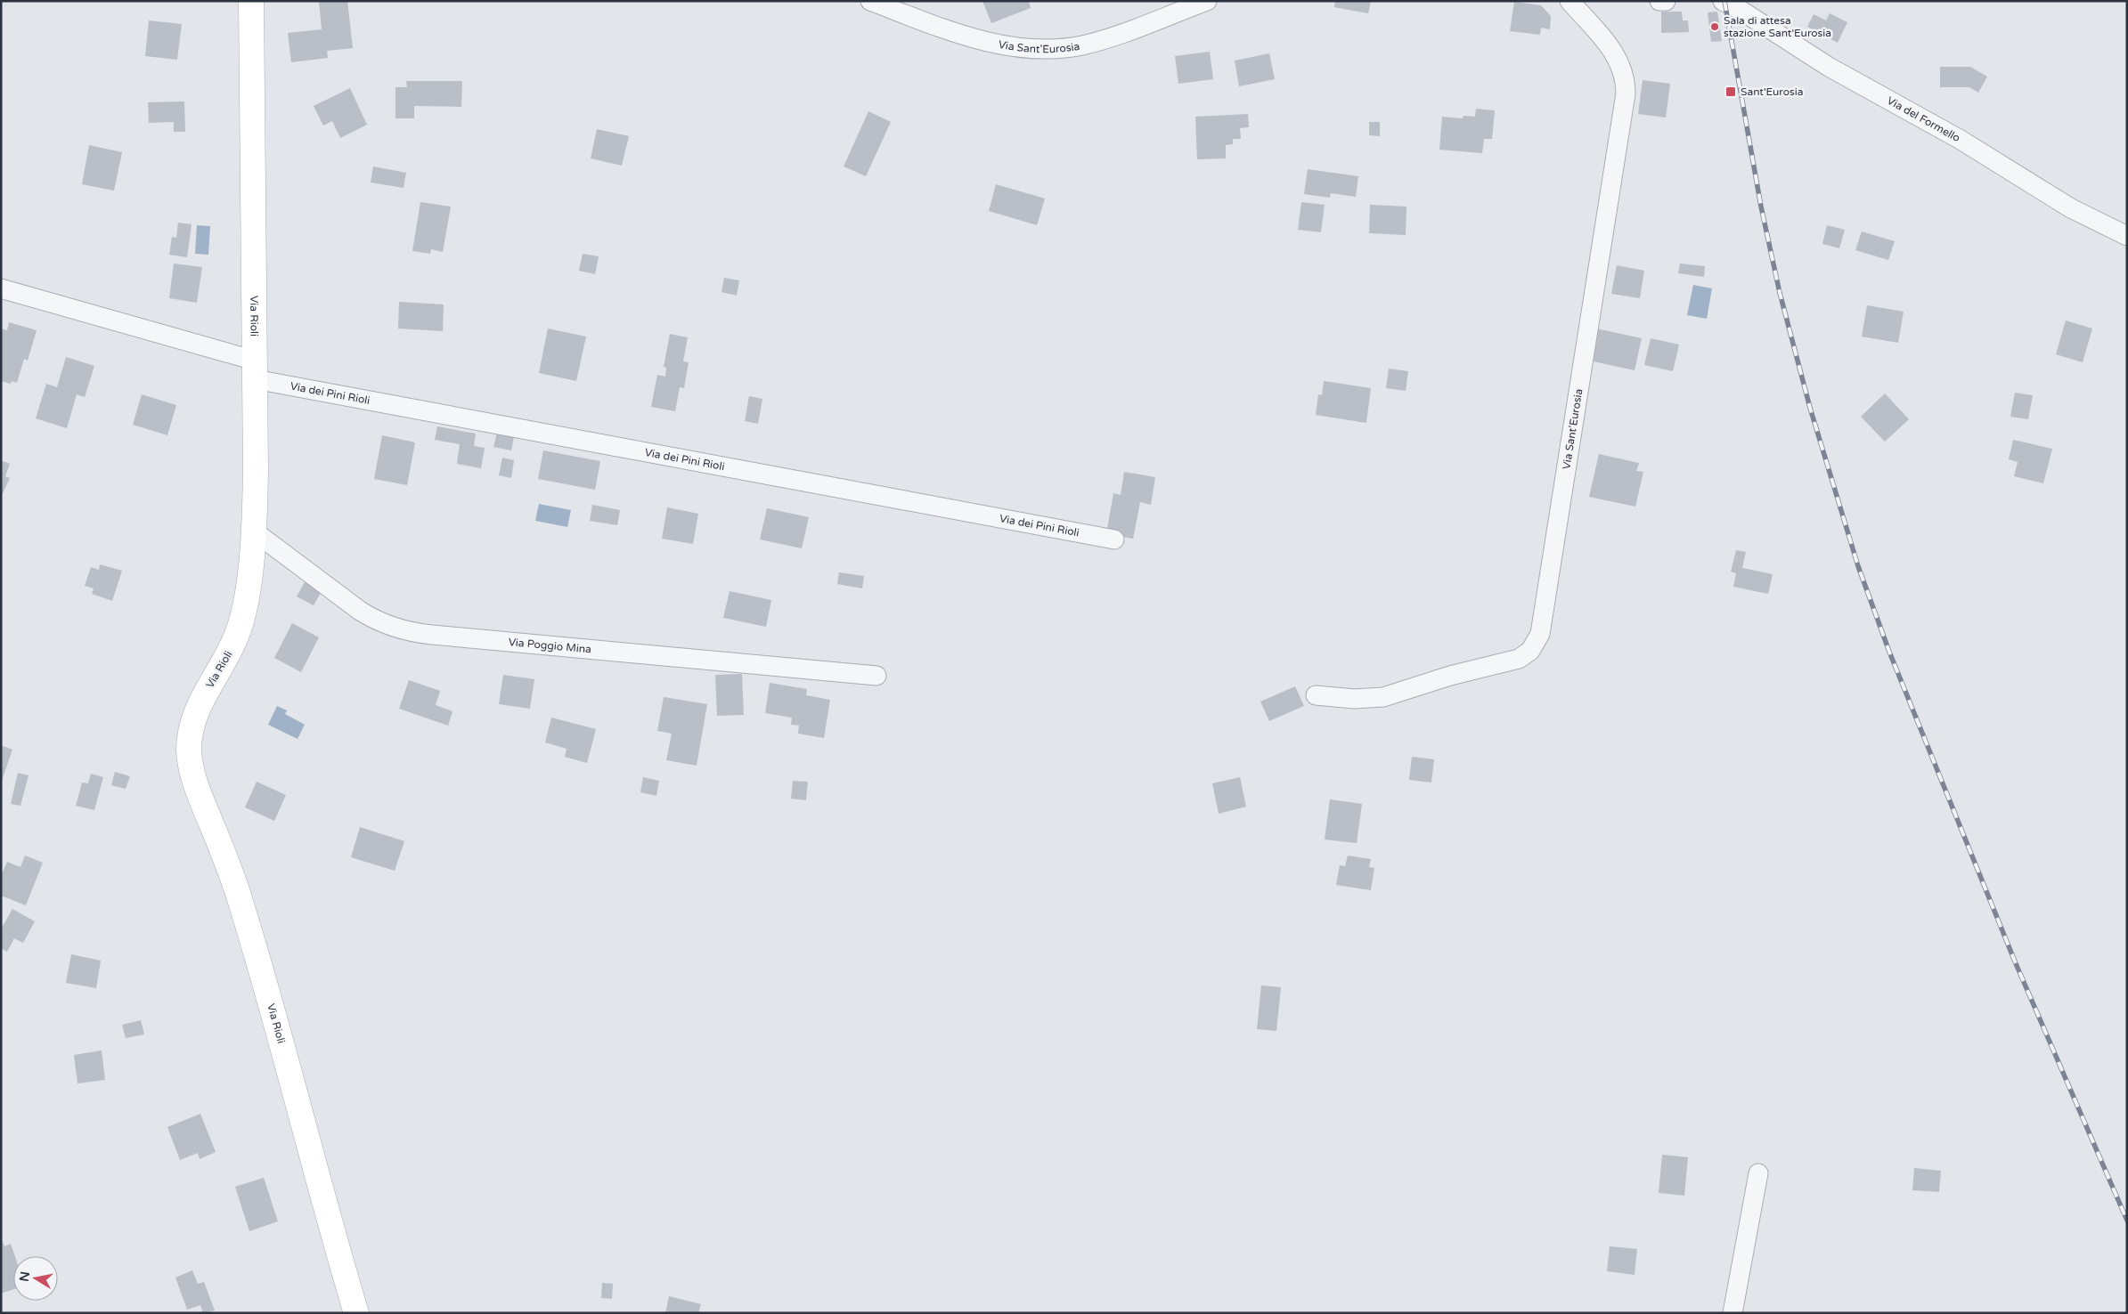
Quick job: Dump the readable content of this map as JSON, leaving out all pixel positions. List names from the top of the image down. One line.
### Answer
{"streets":{"main road":["Via Rioli"],"street":["Via Sant'Eurosia","Via del Formello","Via dei Pini Rioli","Via Poggio Mina"]},"crossings":[["Via Rioli","Via dei Pini Rioli"],["Via Rioli","Via Poggio Mina"]],"places":{"other":["Sala di attesa stazione Sant'Eurosia"],"transit":["Sant'Eurosia"]},"north":"left"}
